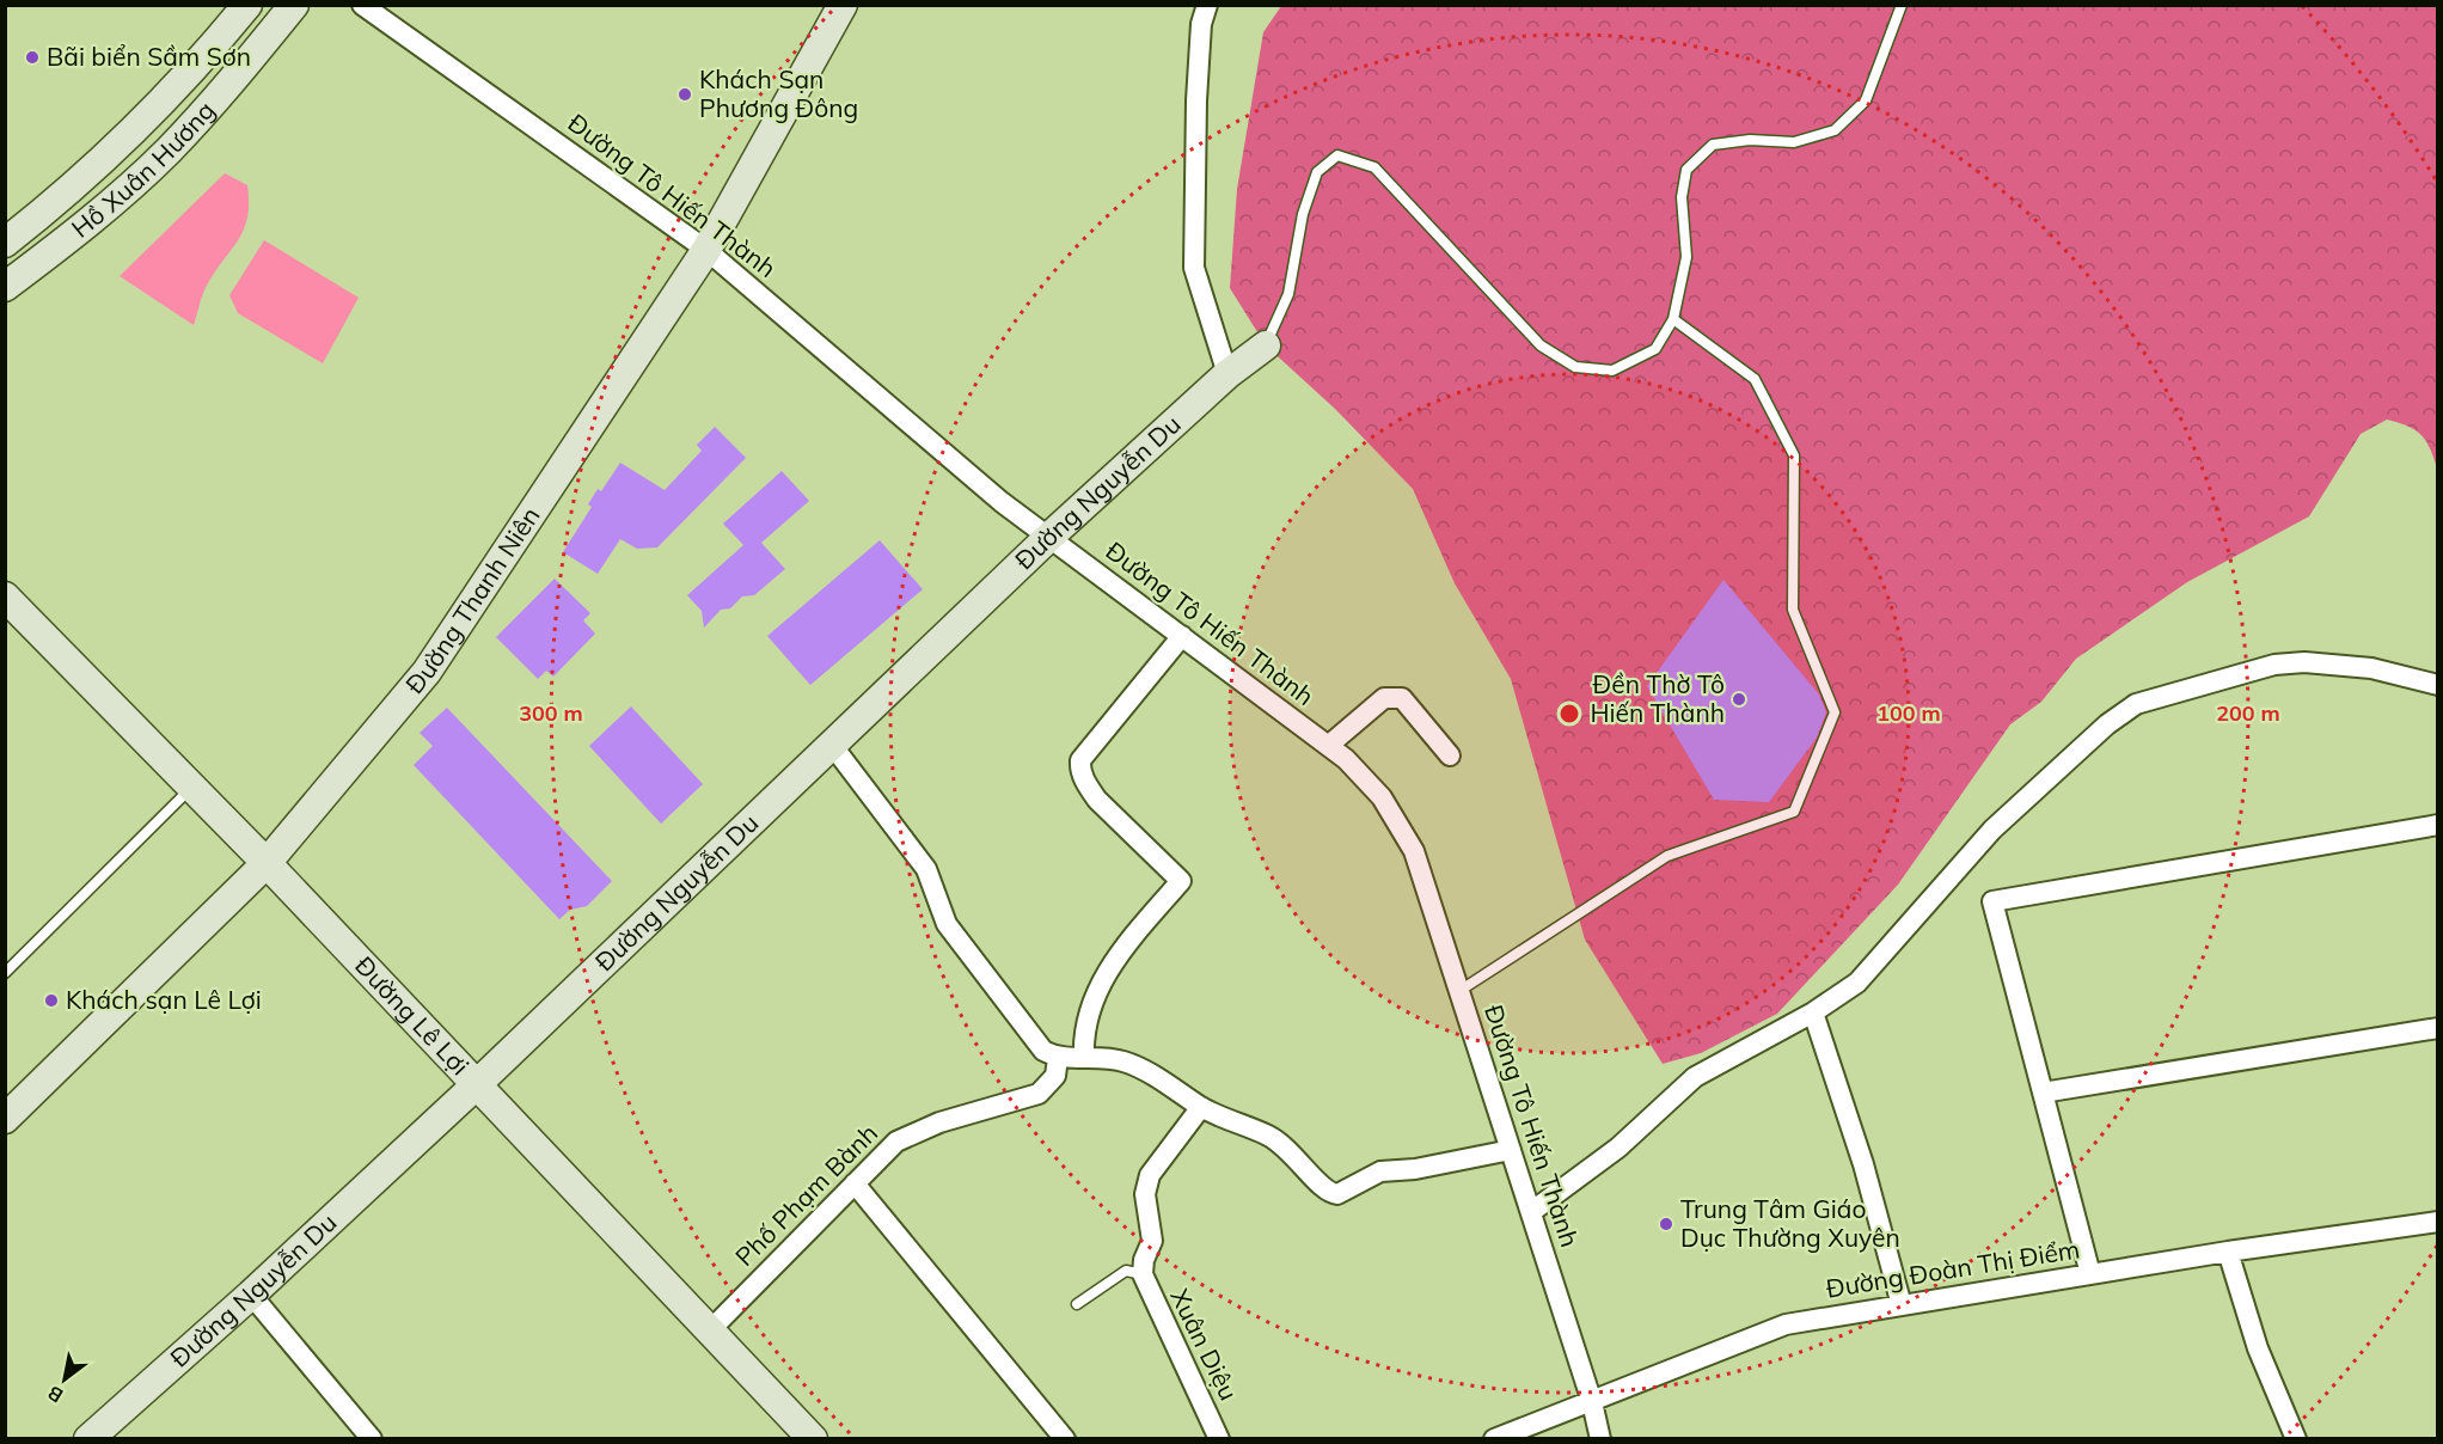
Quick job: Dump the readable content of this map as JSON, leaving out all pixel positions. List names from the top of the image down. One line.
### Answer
{"streets":{"street":["Hồ Xuân Hương","Đường Tô Hiến Thành","Đường Nguyễn Du","Đường Thanh Niên","Đường Lê Lợi","Phố Phạm Bành","Đường Đoàn Thị Điểm","Xuân Diệu"]},"crossings":[["Đường Tô Hiến Thành","Đường Nguyễn Du"],["Đường Tô Hiến Thành","Đường Thanh Niên"],["Đường Tô Hiến Thành","Đường Đoàn Thị Điểm"],["Đường Nguyễn Du","Đường Lê Lợi"],["Đường Thanh Niên","Đường Lê Lợi"],["Đường Lê Lợi","Phố Phạm Bành"]],"places":["Bãi biển Sầm Sơn","Khách Sạn Phương Đông","Đền Thờ Tô Hiến Thành","Khách sạn Lê Lợi","Trung Tâm Giáo Dục Thường Xuyên"],"north":"bottom left","rings":["100 m","200 m","300 m"]}
